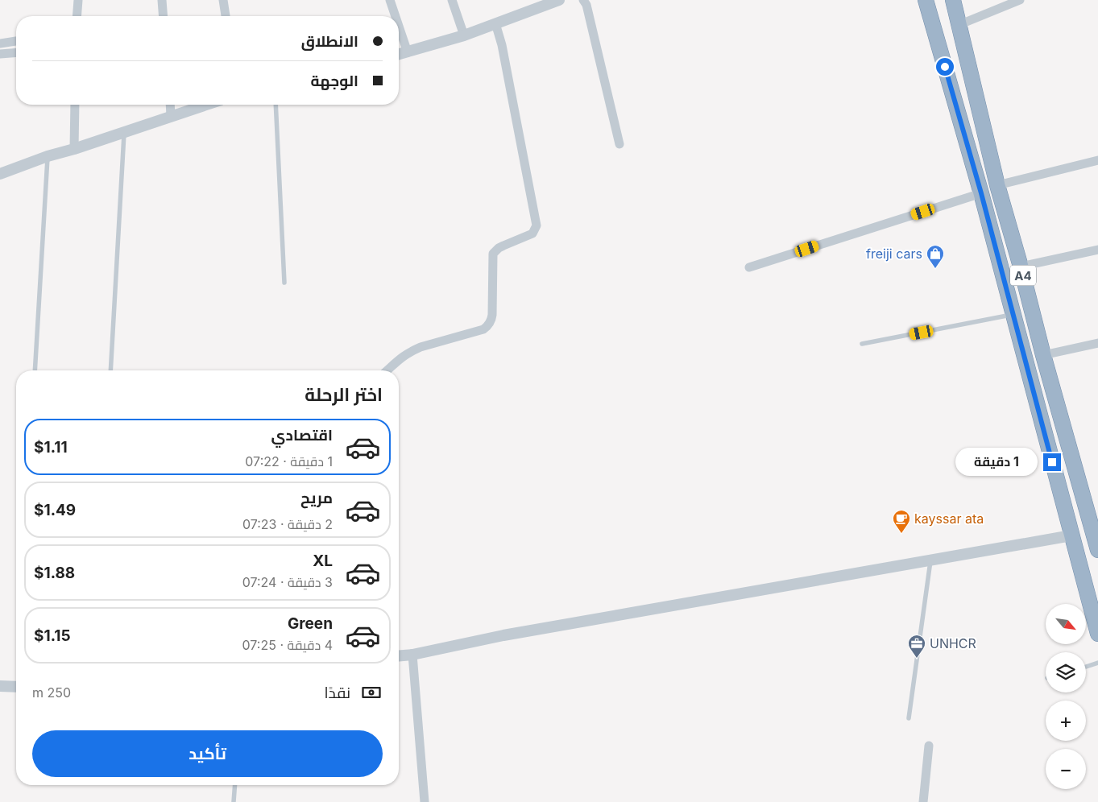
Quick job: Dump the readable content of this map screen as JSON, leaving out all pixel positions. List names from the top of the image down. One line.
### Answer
{"streets":{"highway":["A4"]},"places":{"shop":["freiji cars"],"cafe":["kayssar ata"],"office":["UNHCR"]},"north":"bottom right","page":{"banner":["الانطلاق","الوجهة"],"heading":"اختر الرحلة","list":[{"name":"اقتصادي","note":"1 دقيقة · 07:22","value":"$1.11"},{"name":"مريح","note":"2 دقيقة · 07:23","value":"$1.49"},{"name":"XL","note":"3 دقيقة · 07:24","value":"$1.88"},{"name":"Green","note":"4 دقيقة · 07:25","value":"$1.15"}],"bubble":"1 دقيقة","map_buttons":["+","−"],"pay":["نقدًا","250 m"],"buttons":"تأكيد"}}
